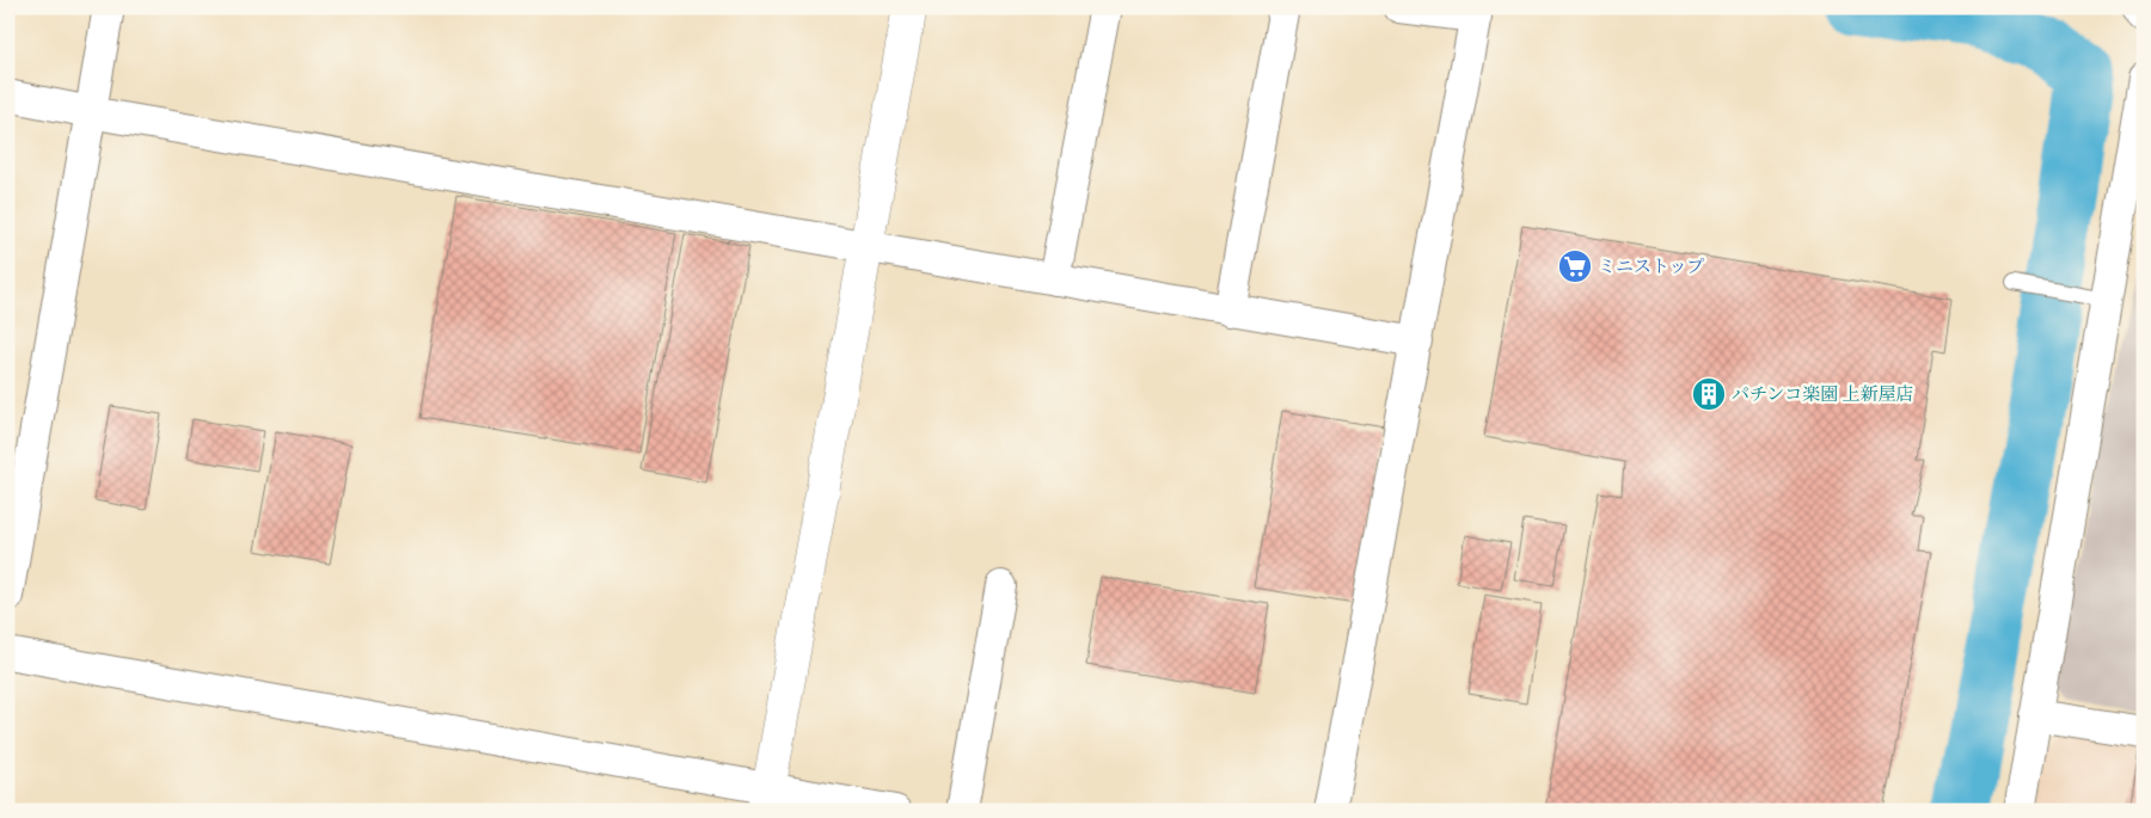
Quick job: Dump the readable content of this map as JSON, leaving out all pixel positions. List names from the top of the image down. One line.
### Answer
{"places":{"supermarket":["ミニストップ"],"building":["パチンコ楽園 上新屋店"]}}
